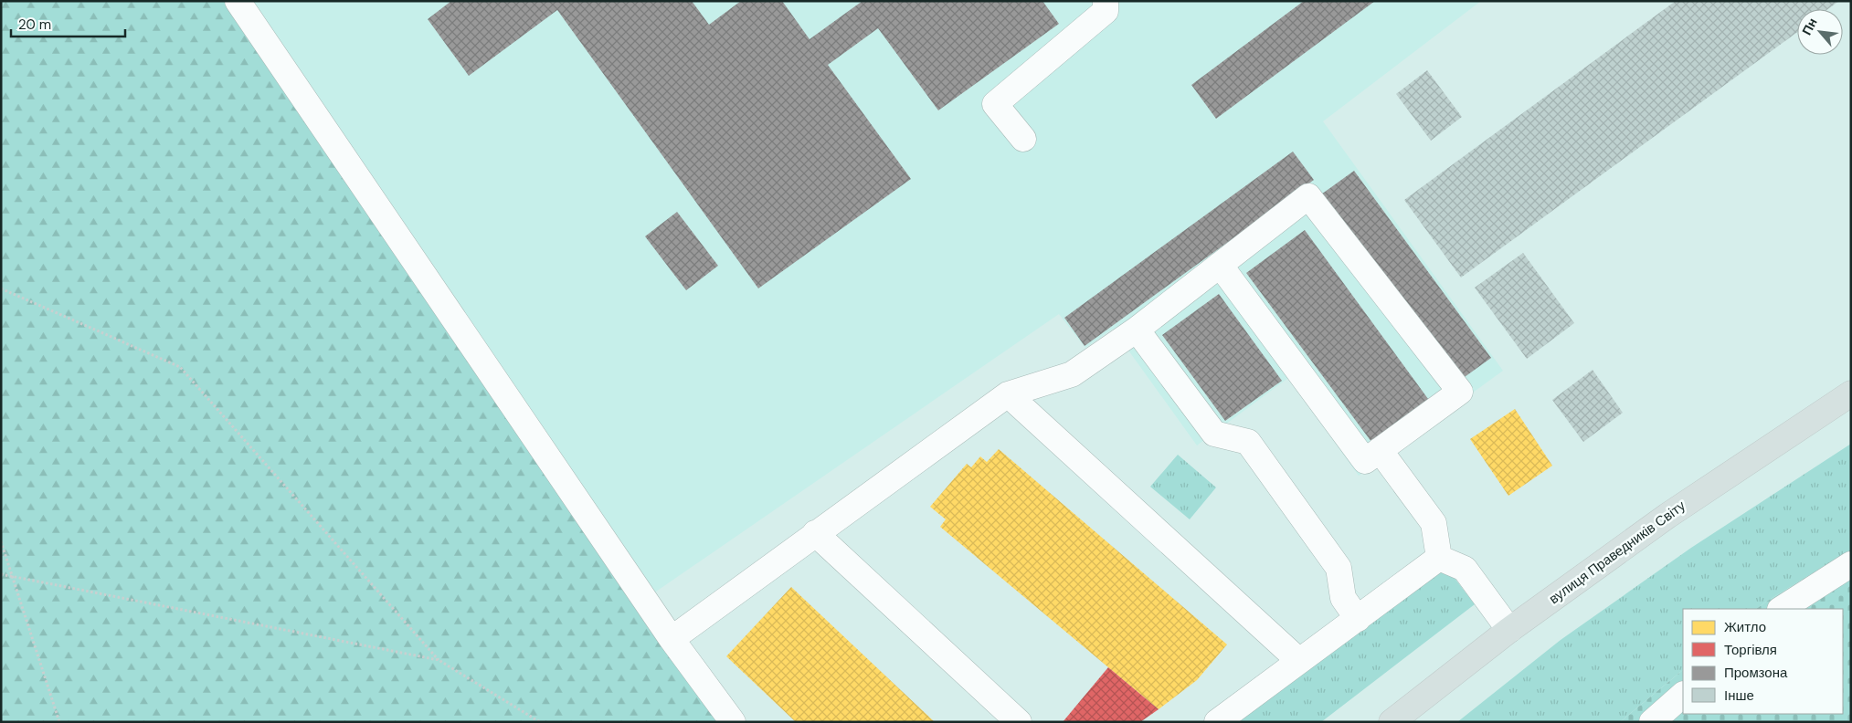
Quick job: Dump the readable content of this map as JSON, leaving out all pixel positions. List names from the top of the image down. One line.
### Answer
{"streets":{"main road":["вулиця Праведників Світу"]},"legend":["Житло","Торгівля","Промзона","Інше"],"scale_bar":"20 m","north":"top left"}
